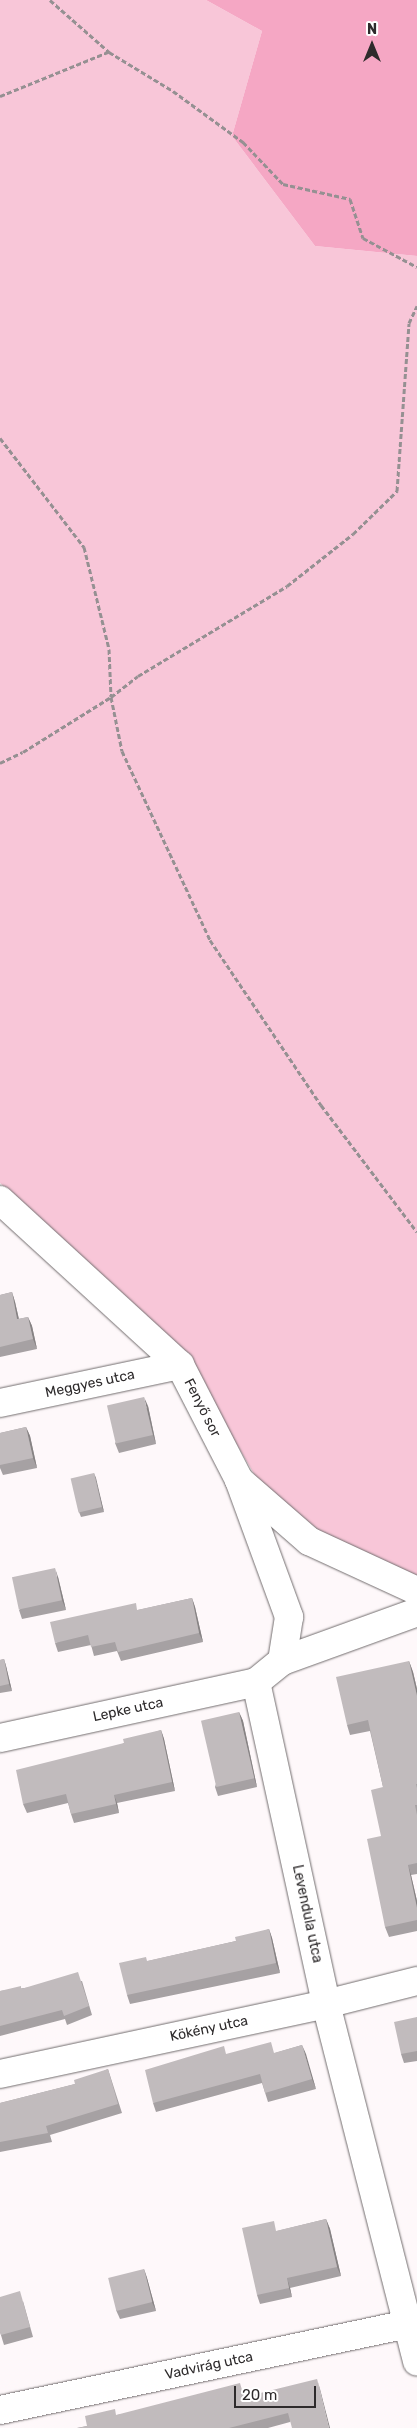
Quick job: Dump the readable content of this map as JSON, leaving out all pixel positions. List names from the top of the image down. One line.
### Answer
{"streets":{"street":["Meggyes utca","Fenyő sor","Lepke utca","Levendula utca","Kökény utca","Vadvirág utca"]},"crossings":[["Meggyes utca","Fenyő sor"],["Lepke utca","Levendula utca"],["Levendula utca","Kökény utca"],["Levendula utca","Vadvirág utca"]],"scale_bar":"20 m","north":"top"}
